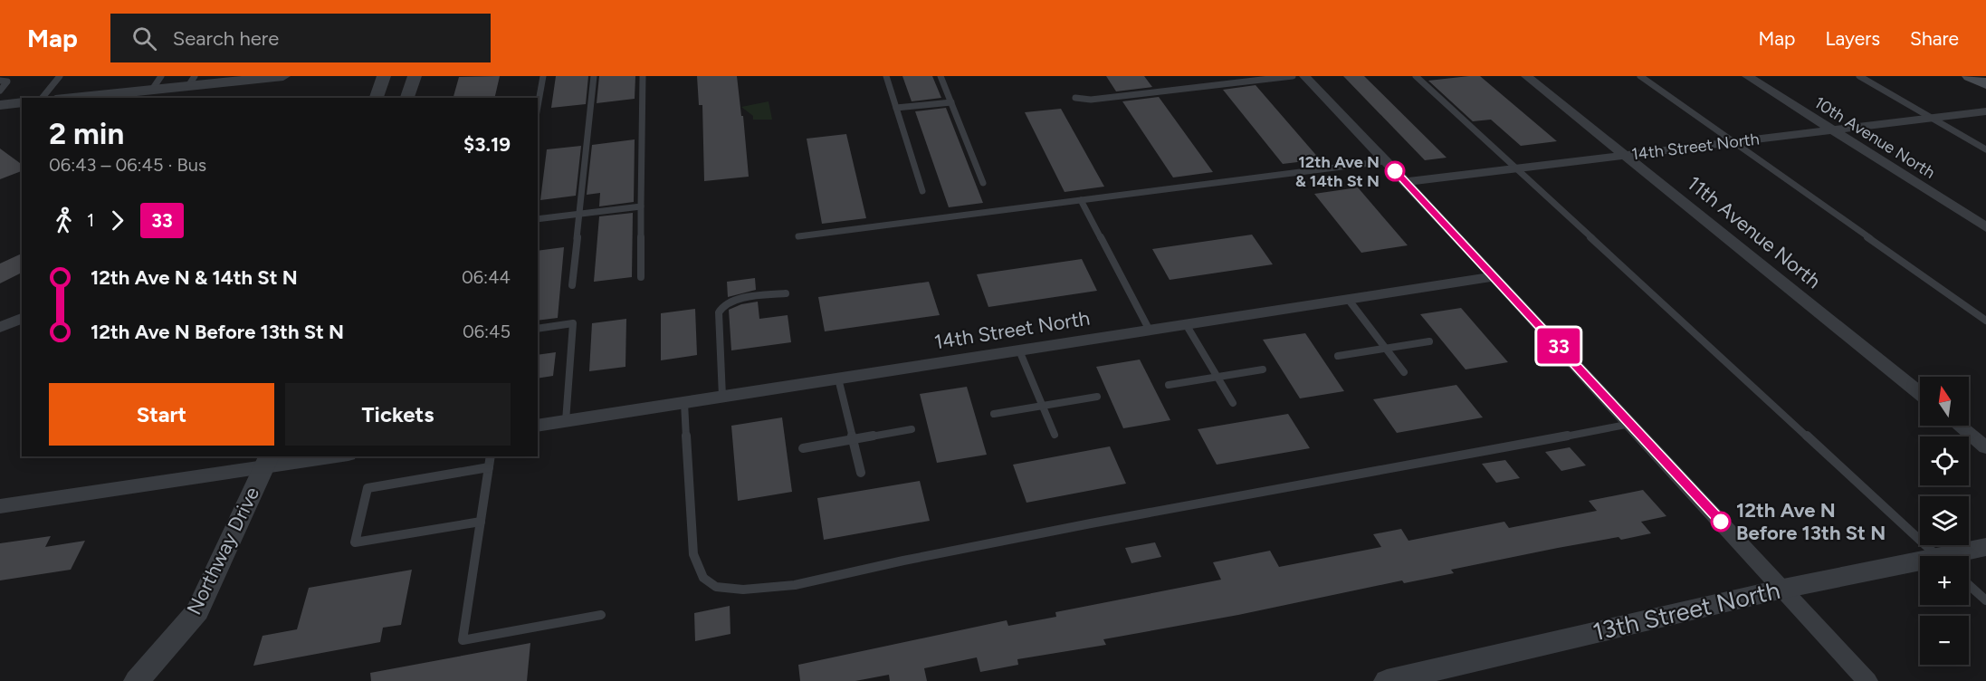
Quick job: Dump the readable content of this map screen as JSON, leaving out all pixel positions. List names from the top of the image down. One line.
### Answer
{"streets":{"street":["10th Avenue North","14th Street North","11th Avenue North","Northway Drive","13th Street North"]},"crossings":[["10th Avenue North","14th Street North"],["14th Street North","11th Avenue North"]],"places":["12th Ave N & 14th St N","12th Ave N Before 13th St N"],"lines":["bus line 33"],"north":"top","page":{"header":"Map","search":"Search here","nav":["Map","Layers","Share"],"on_map":"33","heading":["2 min","06:43 – 06:45 · Bus","$3.19"],"legs":["1","33"],"list":[{"name":"12th Ave N & 14th St N","value":"06:44"},{"name":"12th Ave N Before 13th St N","value":"06:45"}],"buttons":["Start","Tickets"],"map_buttons":["+","−"]}}
